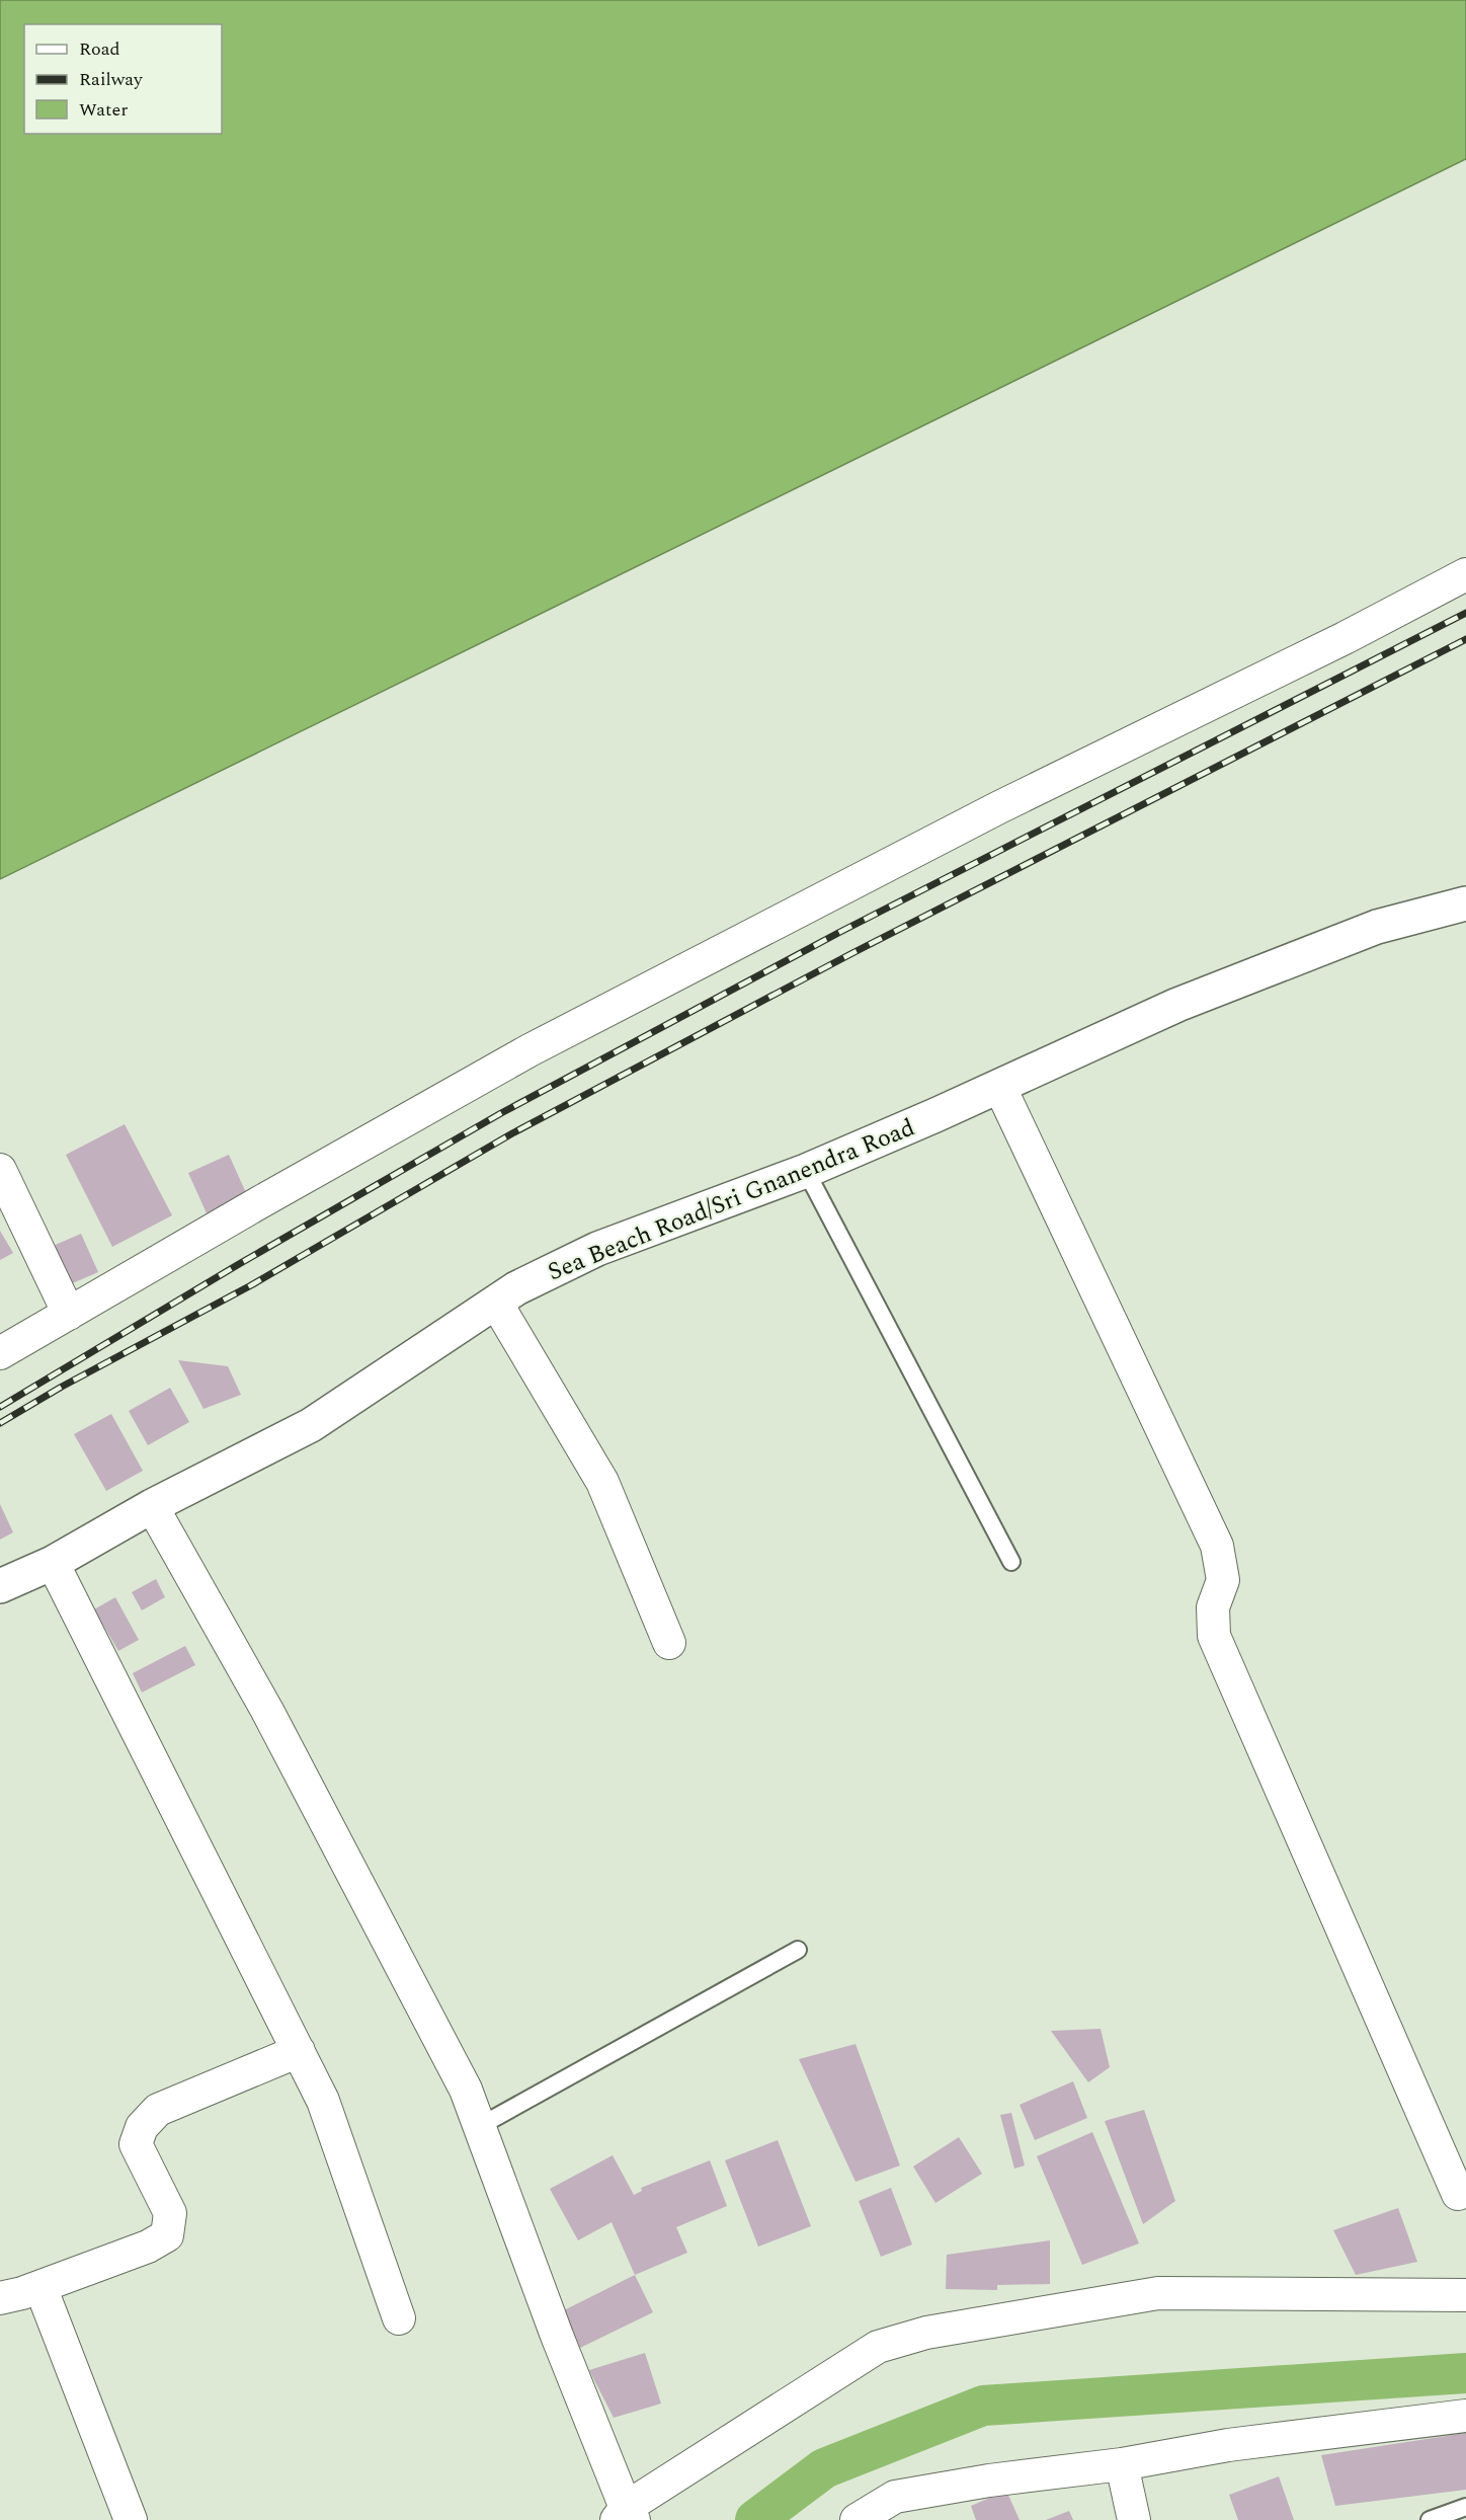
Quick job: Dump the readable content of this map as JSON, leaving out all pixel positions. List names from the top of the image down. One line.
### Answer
{"streets":{"street":["Sea Beach Road/Sri Gnanendra Road"]},"legend":["Road","Railway","Water"]}
